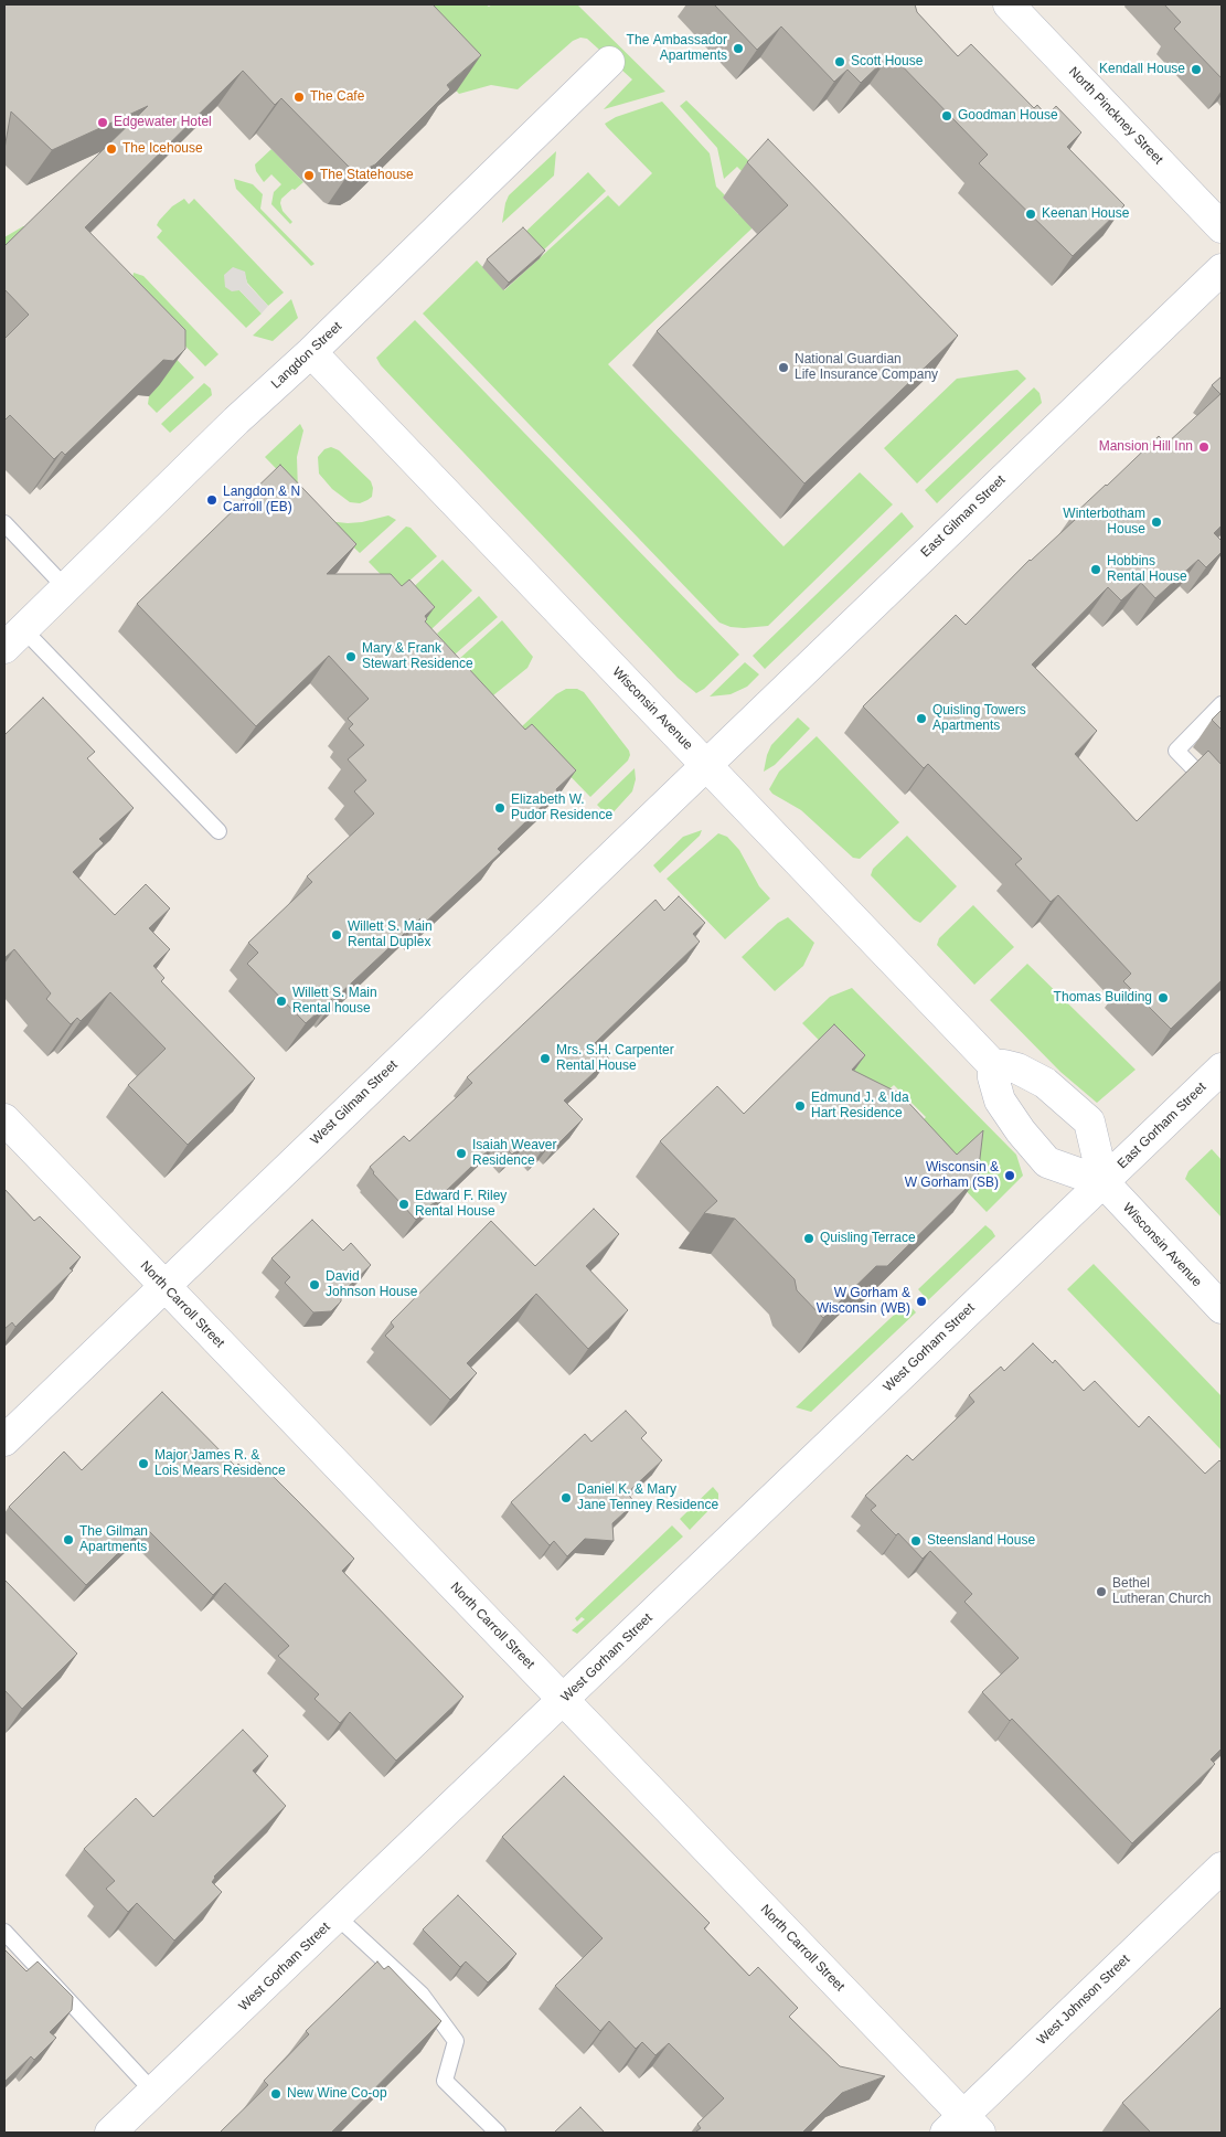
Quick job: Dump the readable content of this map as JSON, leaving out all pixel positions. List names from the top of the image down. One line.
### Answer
{"streets":{"street":["North Pinckney Street","Langdon Street","East Gilman Street","Wisconsin Avenue","West Gilman Street","East Gorham Street","North Carroll Street","West Gorham Street","West Johnson Street"]},"crossings":[["Langdon Street","Wisconsin Avenue"],["East Gilman Street","Wisconsin Avenue"],["East Gilman Street","West Gilman Street"],["Wisconsin Avenue","West Gilman Street"],["Wisconsin Avenue","East Gorham Street"],["Wisconsin Avenue","West Gorham Street"],["West Gilman Street","North Carroll Street"],["East Gorham Street","West Gorham Street"],["North Carroll Street","West Gorham Street"],["North Carroll Street","West Johnson Street"]],"places":["The Ambassador Apartments","Scott House","Kendall House","The Cafe","Goodman House","Edgewater Hotel","The Icehouse","The Statehouse","Keenan House","National Guardian Life Insurance Company","Mansion Hill Inn","Langdon & N Carroll (EB)","Winterbotham House","Hobbins Rental House","Mary & Frank Stewart Residence","Quisling Towers Apartments","Elizabeth W. Pudor Residence","Willett S. Main Rental Duplex","Thomas Building","Willett S. Main Rental house","Mrs. S.H. Carpenter Rental House","Edmund J. & Ida Hart Residence","Isaiah Weaver Residence","Wisconsin & W Gorham (SB)","Edward F. Riley Rental House","Quisling Terrace","David Johnson House","W Gorham & Wisconsin (WB)","Major James R. & Lois Mears Residence","Daniel K. & Mary Jane Tenney Residence","The Gilman Apartments","Steensland House","Bethel Lutheran Church","New Wine Co-op"]}
